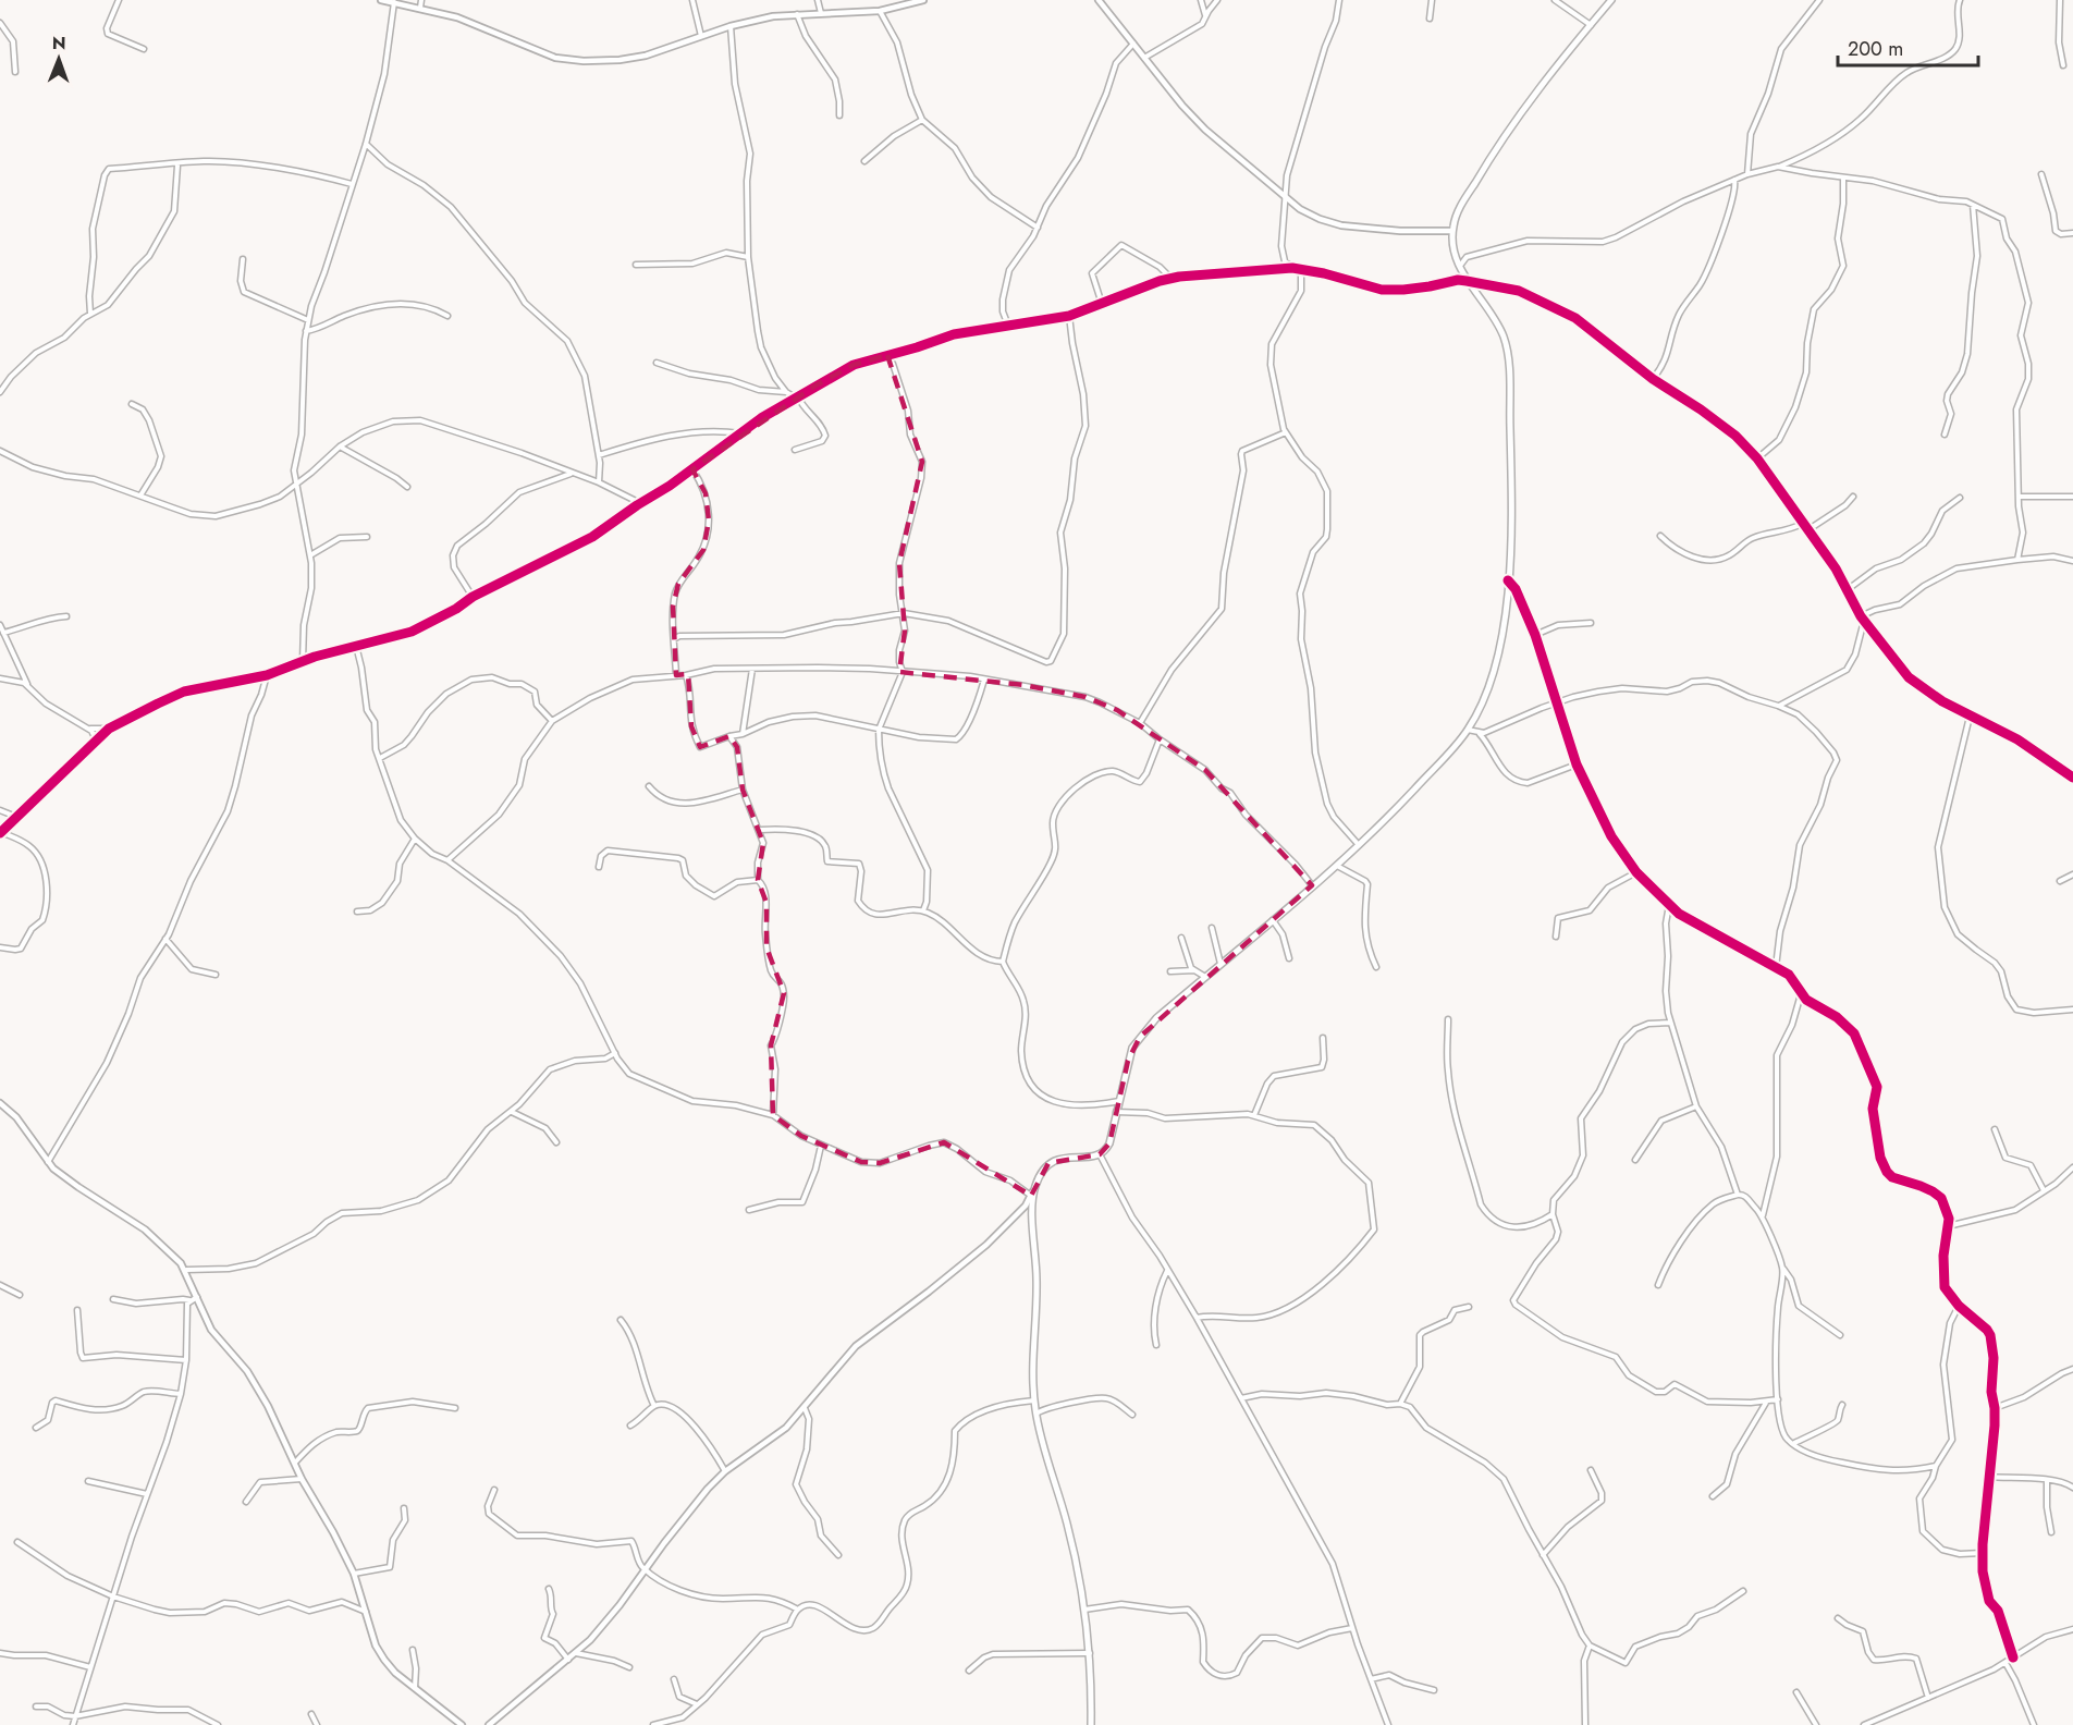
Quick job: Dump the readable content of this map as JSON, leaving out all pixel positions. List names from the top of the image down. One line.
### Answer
{"scale_bar":"200 m","north":"top"}
